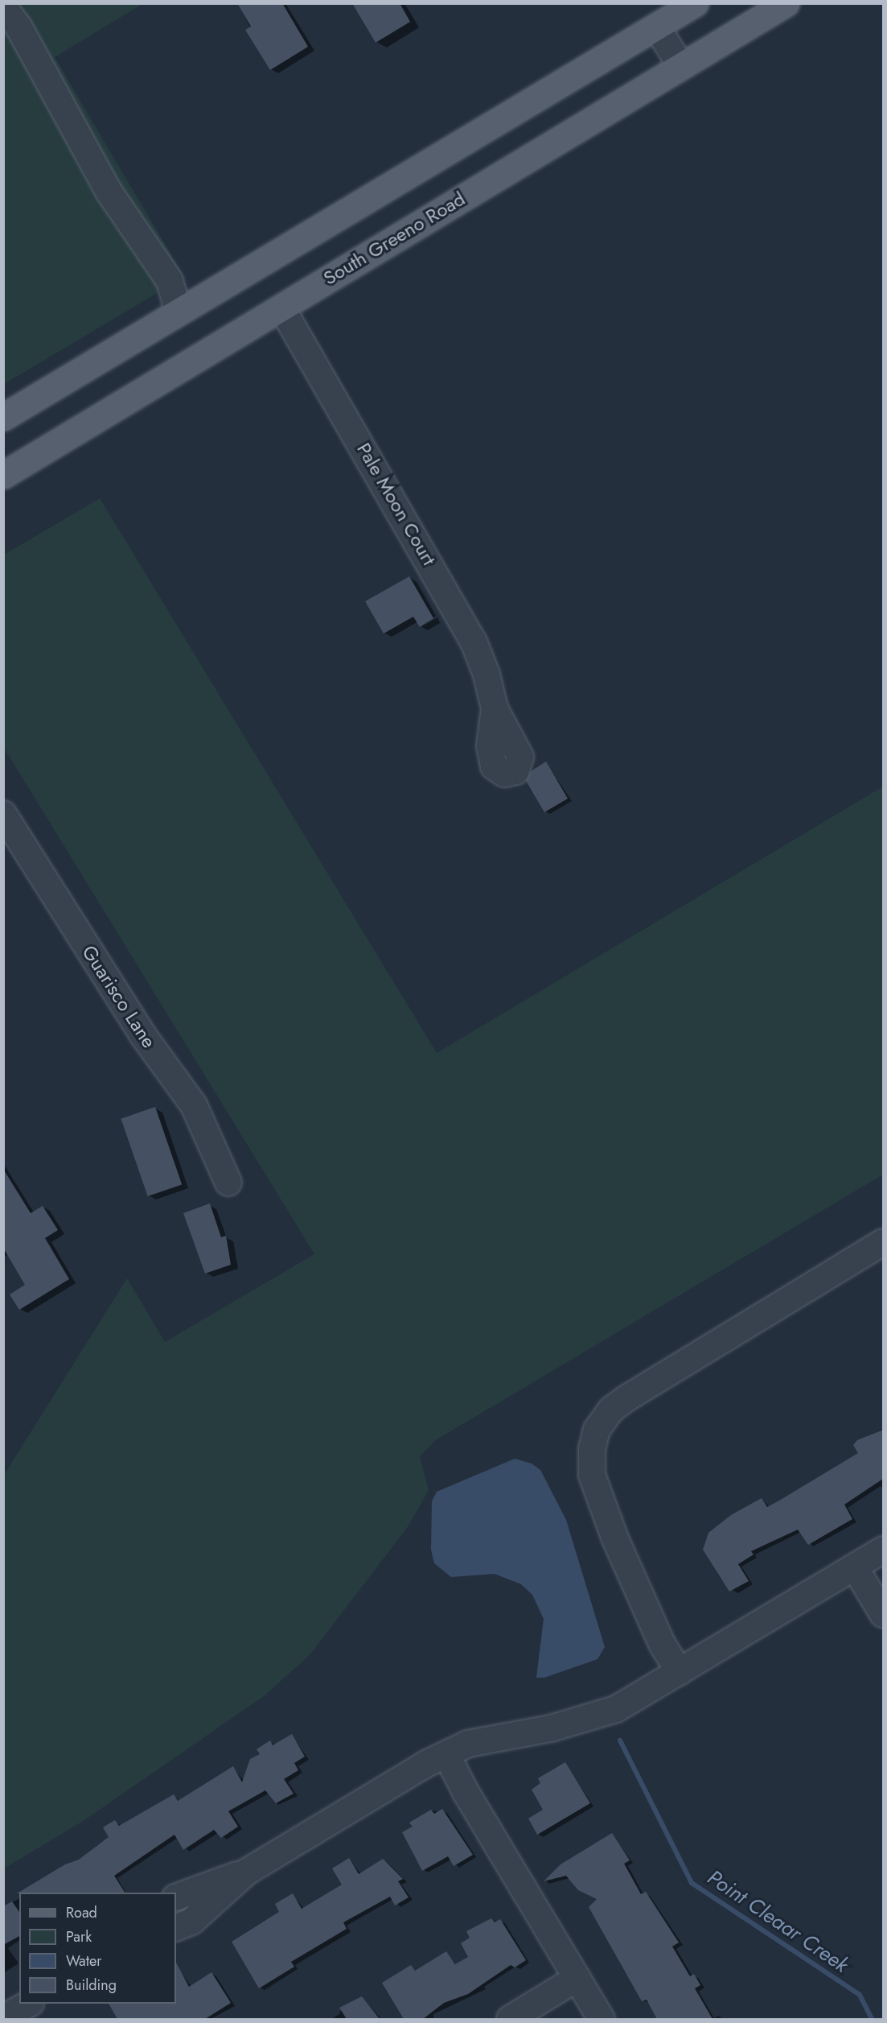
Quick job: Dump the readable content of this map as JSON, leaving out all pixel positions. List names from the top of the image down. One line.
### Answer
{"streets":{"main road":["South Greeno Road"],"street":["Pale Moon Court","Guarisco Lane"]},"crossings":[["South Greeno Road","Pale Moon Court"]],"water":["Point Cleaar Creek"],"legend":["Road","Park","Water","Building"]}
